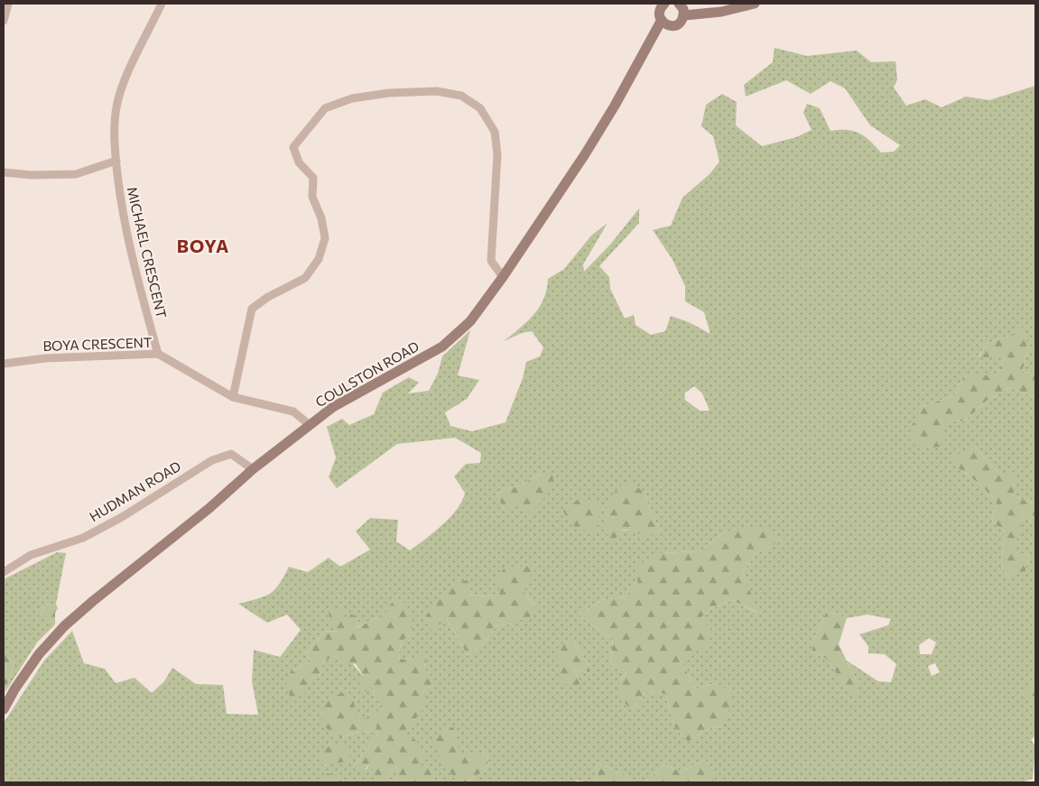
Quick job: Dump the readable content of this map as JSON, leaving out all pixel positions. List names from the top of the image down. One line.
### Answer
{"streets":{"street":["MICHAEL CRESCENT","BOYA CRESCENT","COULSTON ROAD","HUDMAN ROAD"]},"crossings":[["MICHAEL CRESCENT","BOYA CRESCENT"],["BOYA CRESCENT","COULSTON ROAD"],["COULSTON ROAD","HUDMAN ROAD"]],"districts":["BOYA"]}
